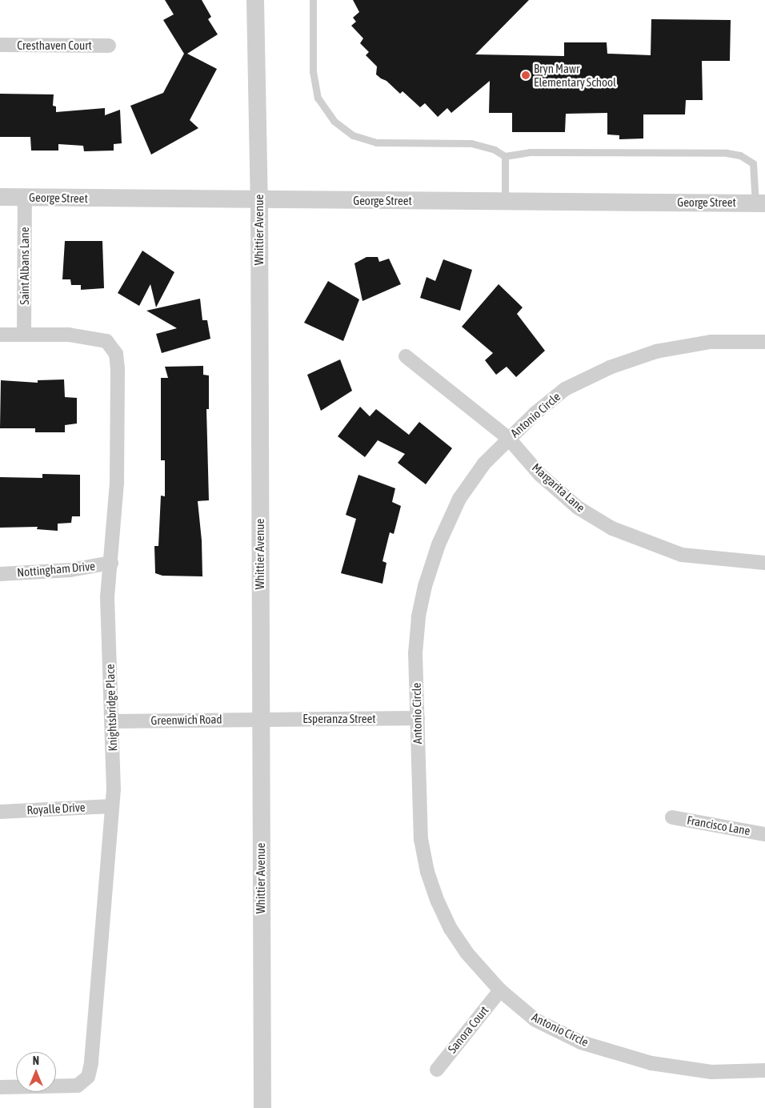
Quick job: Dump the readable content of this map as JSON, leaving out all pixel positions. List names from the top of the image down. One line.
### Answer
{"streets":{"street":["Cresthaven Court","George Street","Whittier Avenue","Saint Albans Lane","Antonio Circle","Margarita Lane","Nottingham Drive","Knightsbridge Place","Esperanza Street","Greenwich Road","Royalle Drive","Francisco Lane","Sanora Court"]},"crossings":[["George Street","Whittier Avenue"],["George Street","Saint Albans Lane"],["Whittier Avenue","Esperanza Street"],["Whittier Avenue","Greenwich Road"],["Saint Albans Lane","Knightsbridge Place"],["Antonio Circle","Margarita Lane"],["Antonio Circle","Esperanza Street"],["Antonio Circle","Sanora Court"],["Nottingham Drive","Knightsbridge Place"],["Knightsbridge Place","Greenwich Road"],["Knightsbridge Place","Royalle Drive"],["Esperanza Street","Greenwich Road"]],"places":["Bryn Mawr Elementary School"],"north":"top"}
